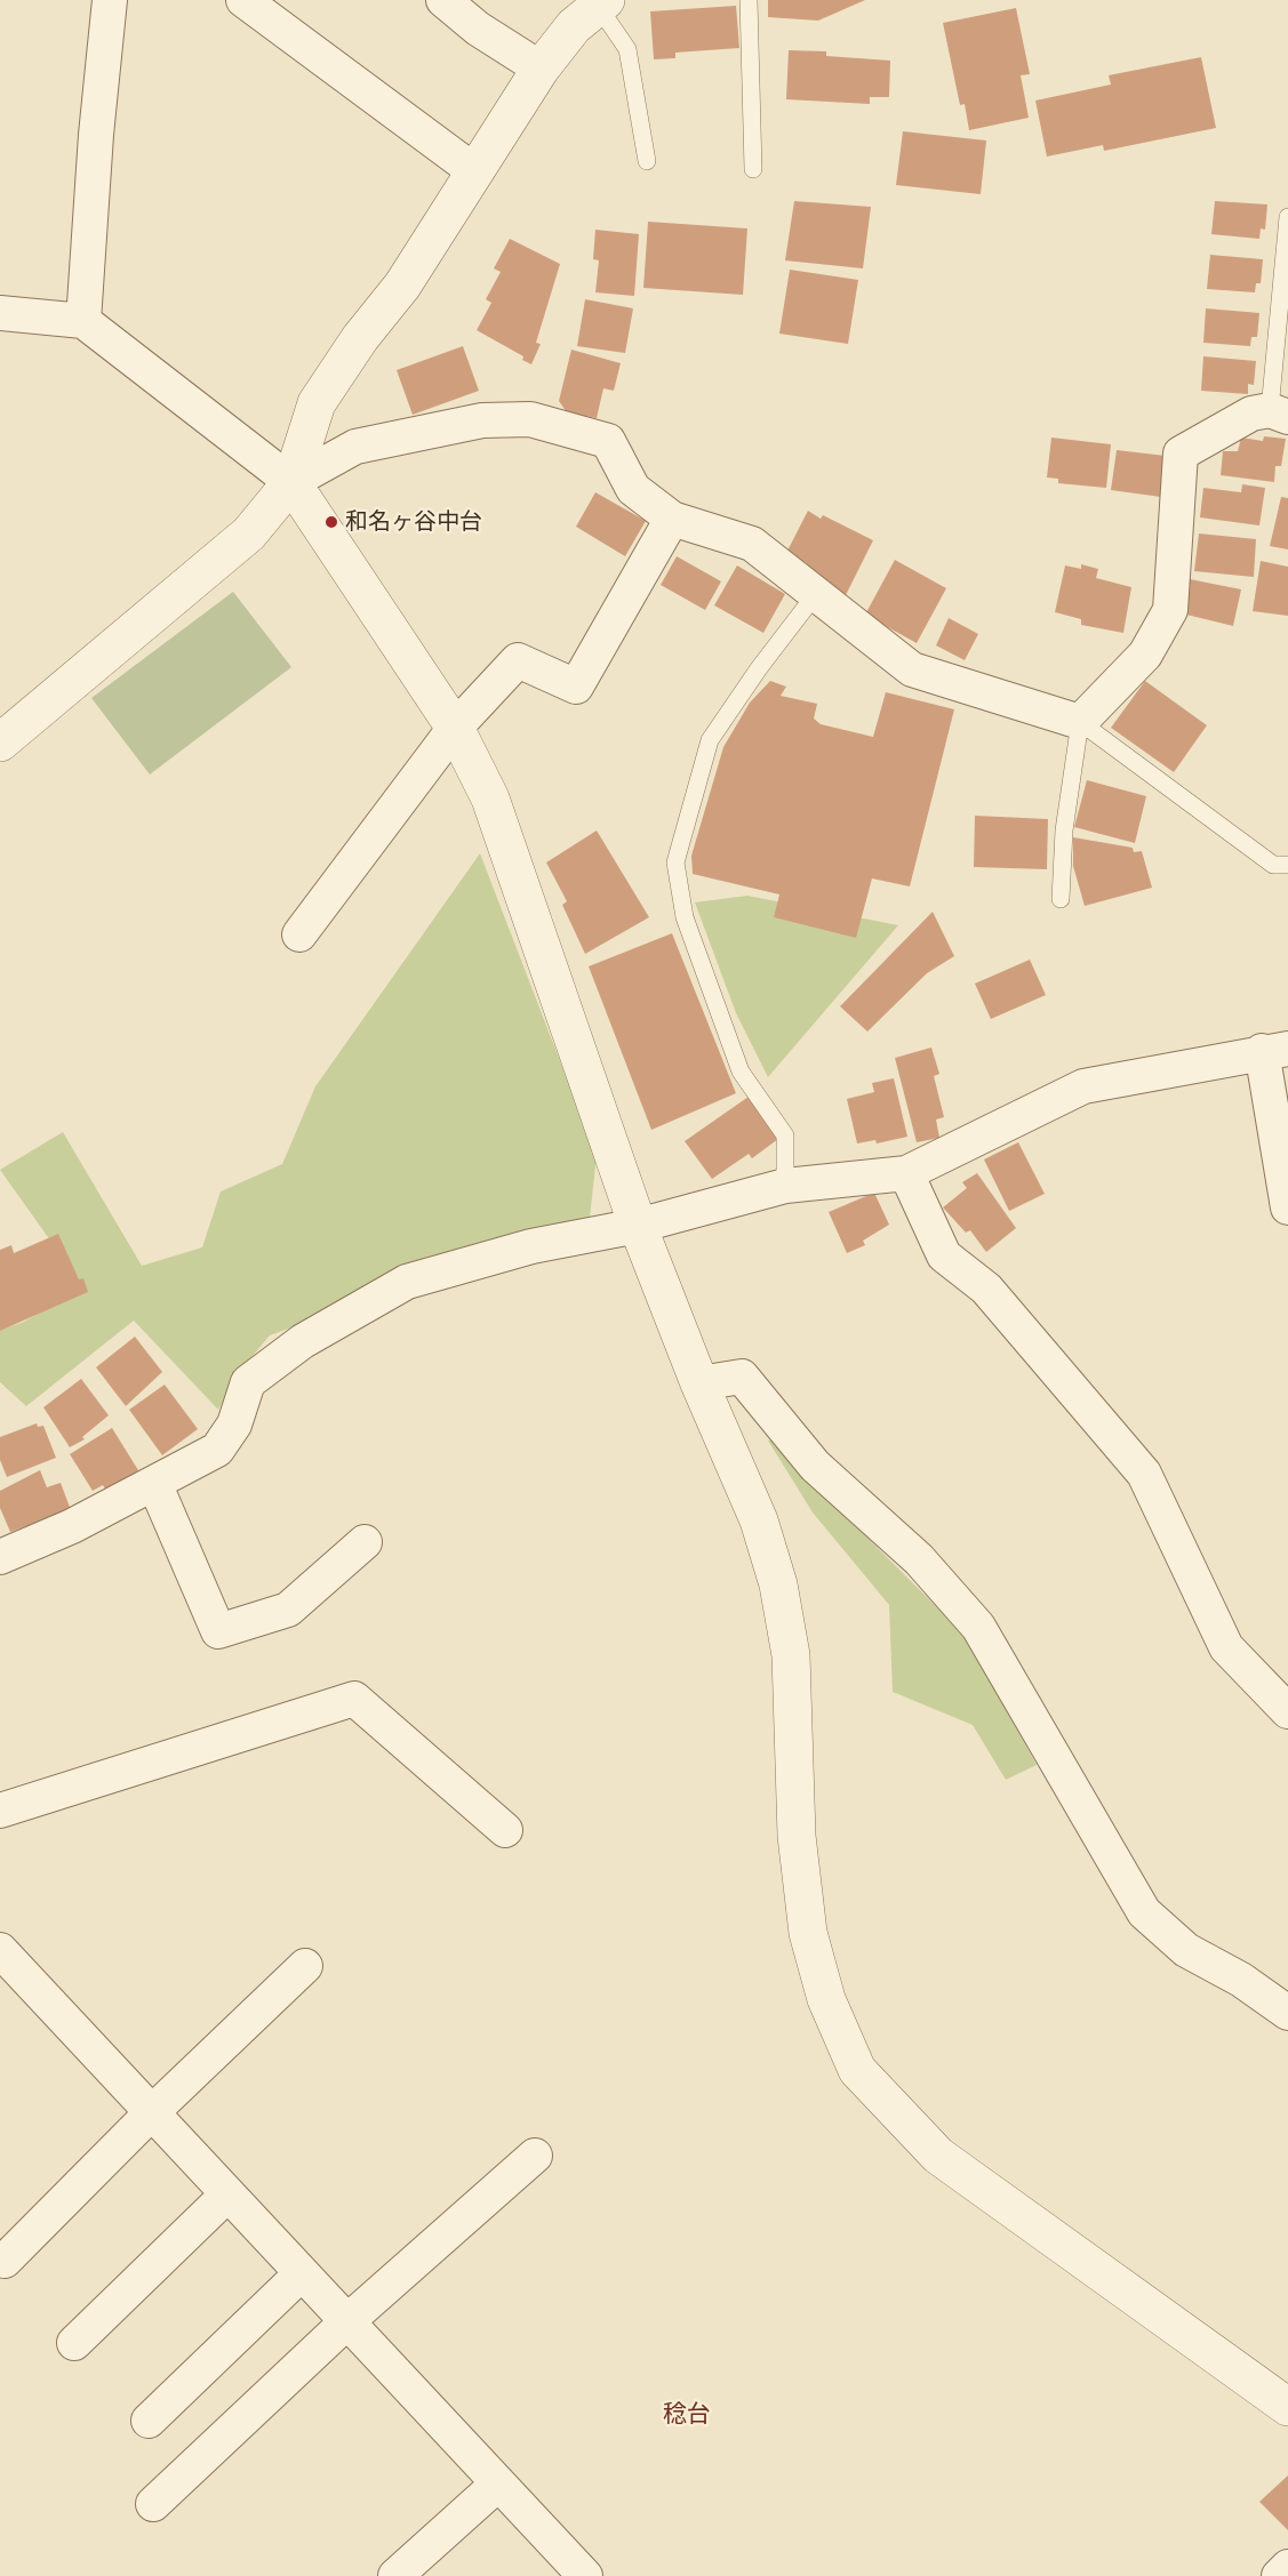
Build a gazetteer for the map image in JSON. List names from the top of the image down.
{
  "districts": ["稔台"],
  "places": ["和名ヶ谷中台"]
}
